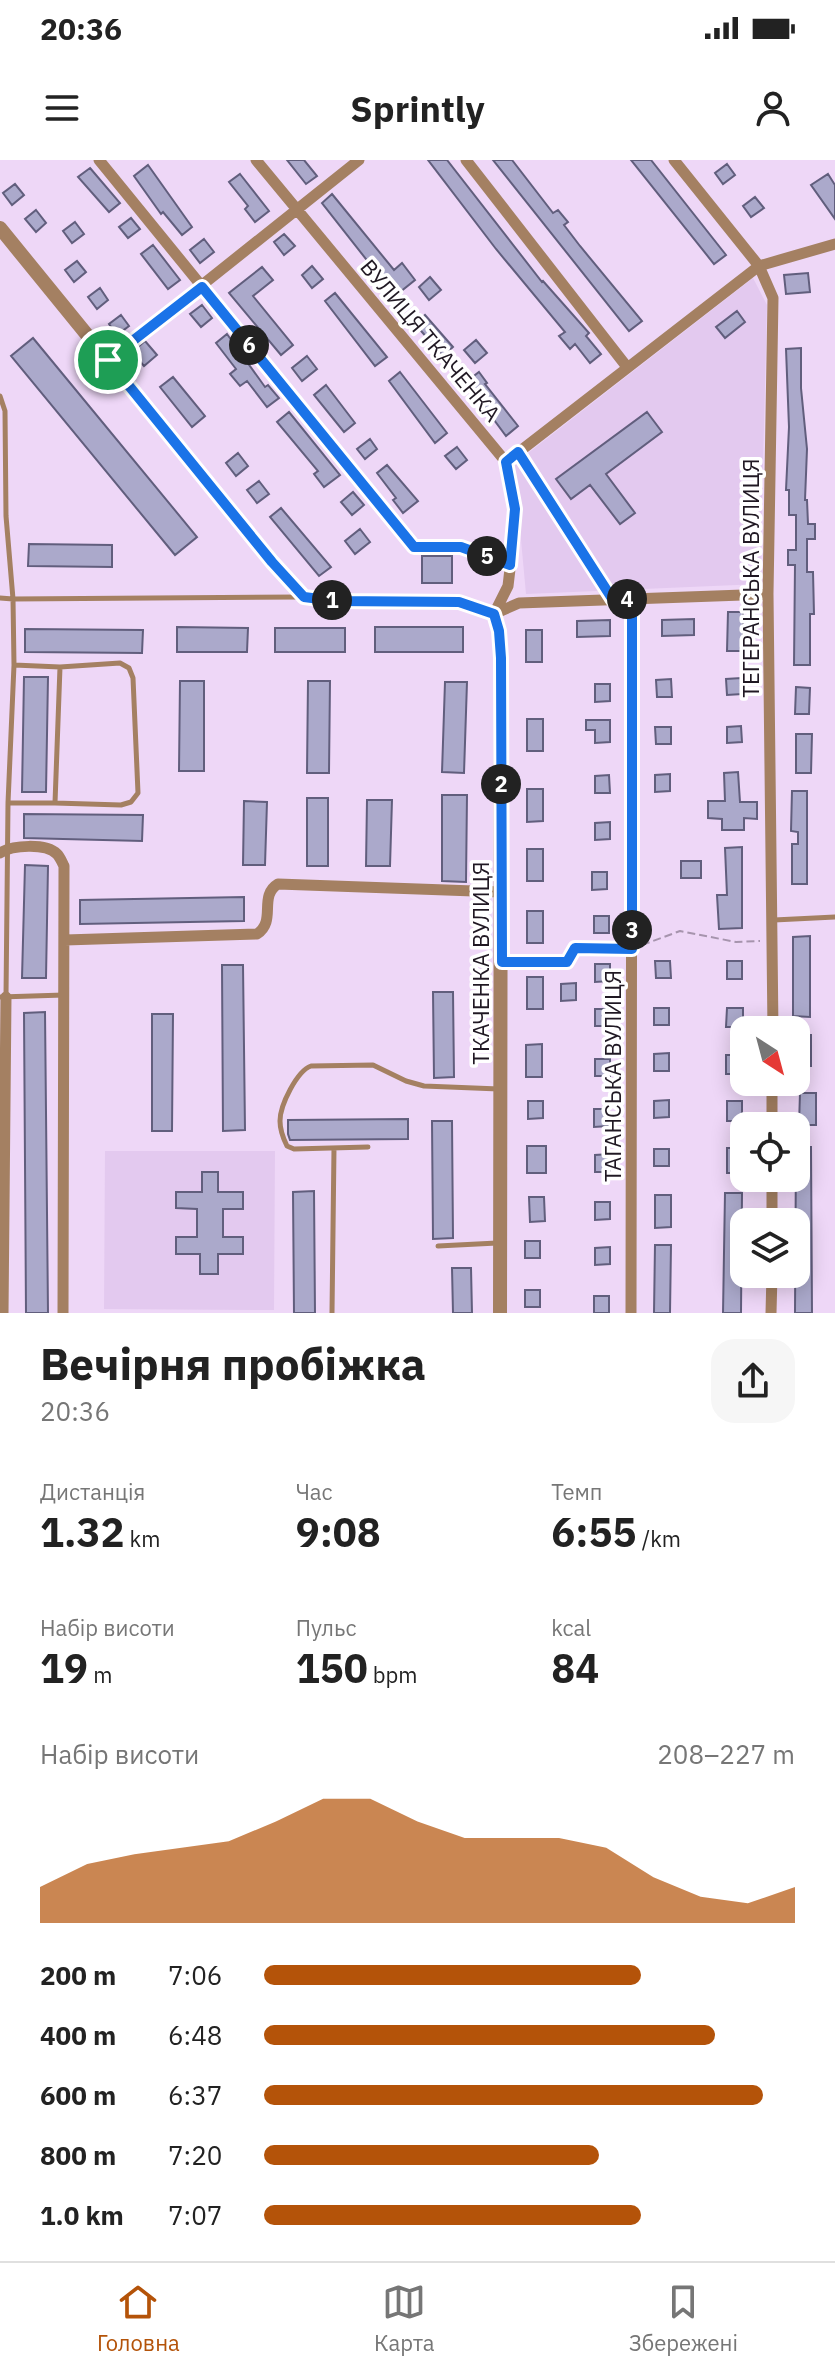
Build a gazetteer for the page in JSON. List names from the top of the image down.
{
  "streets": {
    "street": [
      "ВУЛИЦЯ ТКАЧЕНКА",
      "ТЕГЕРАНСЬКА ВУЛИЦЯ",
      "ТКАЧЕНКА ВУЛИЦЯ",
      "ТАГАНСЬКА ВУЛИЦЯ"
    ]
  },
  "crossings": [
    ["ВУЛИЦЯ ТКАЧЕНКА", "ТКАЧЕНКА ВУЛИЦЯ"]
  ],
  "north": "bottom right",
  "page": {
    "status": "20:36",
    "header": "Sprintly",
    "pins": [
      "6",
      "5",
      "4",
      "1",
      "2",
      "3"
    ],
    "heading": ["Вечірня пробіжка", "20:36"],
    "stats": [
      ["Дистанція", "1.32 km"],
      ["Час", "9:08"],
      ["Темп", "6:55 /km"],
      ["Набір висоти", "19 m"],
      ["Пульс", "150 bpm"],
      ["kcal", "84"]
    ],
    "chart": ["Набір висоти", "208–227 m"],
    "list": [
      {
        "name": "200 m",
        "note": "7:06"
      },
      {
        "name": "400 m",
        "note": "6:48"
      },
      {
        "name": "600 m",
        "note": "6:37"
      },
      {
        "name": "800 m",
        "note": "7:20"
      },
      {
        "name": "1.0 km",
        "note": "7:07"
      }
    ],
    "tabs": ["Головна", "Карта", "Збережені"]
  }
}
